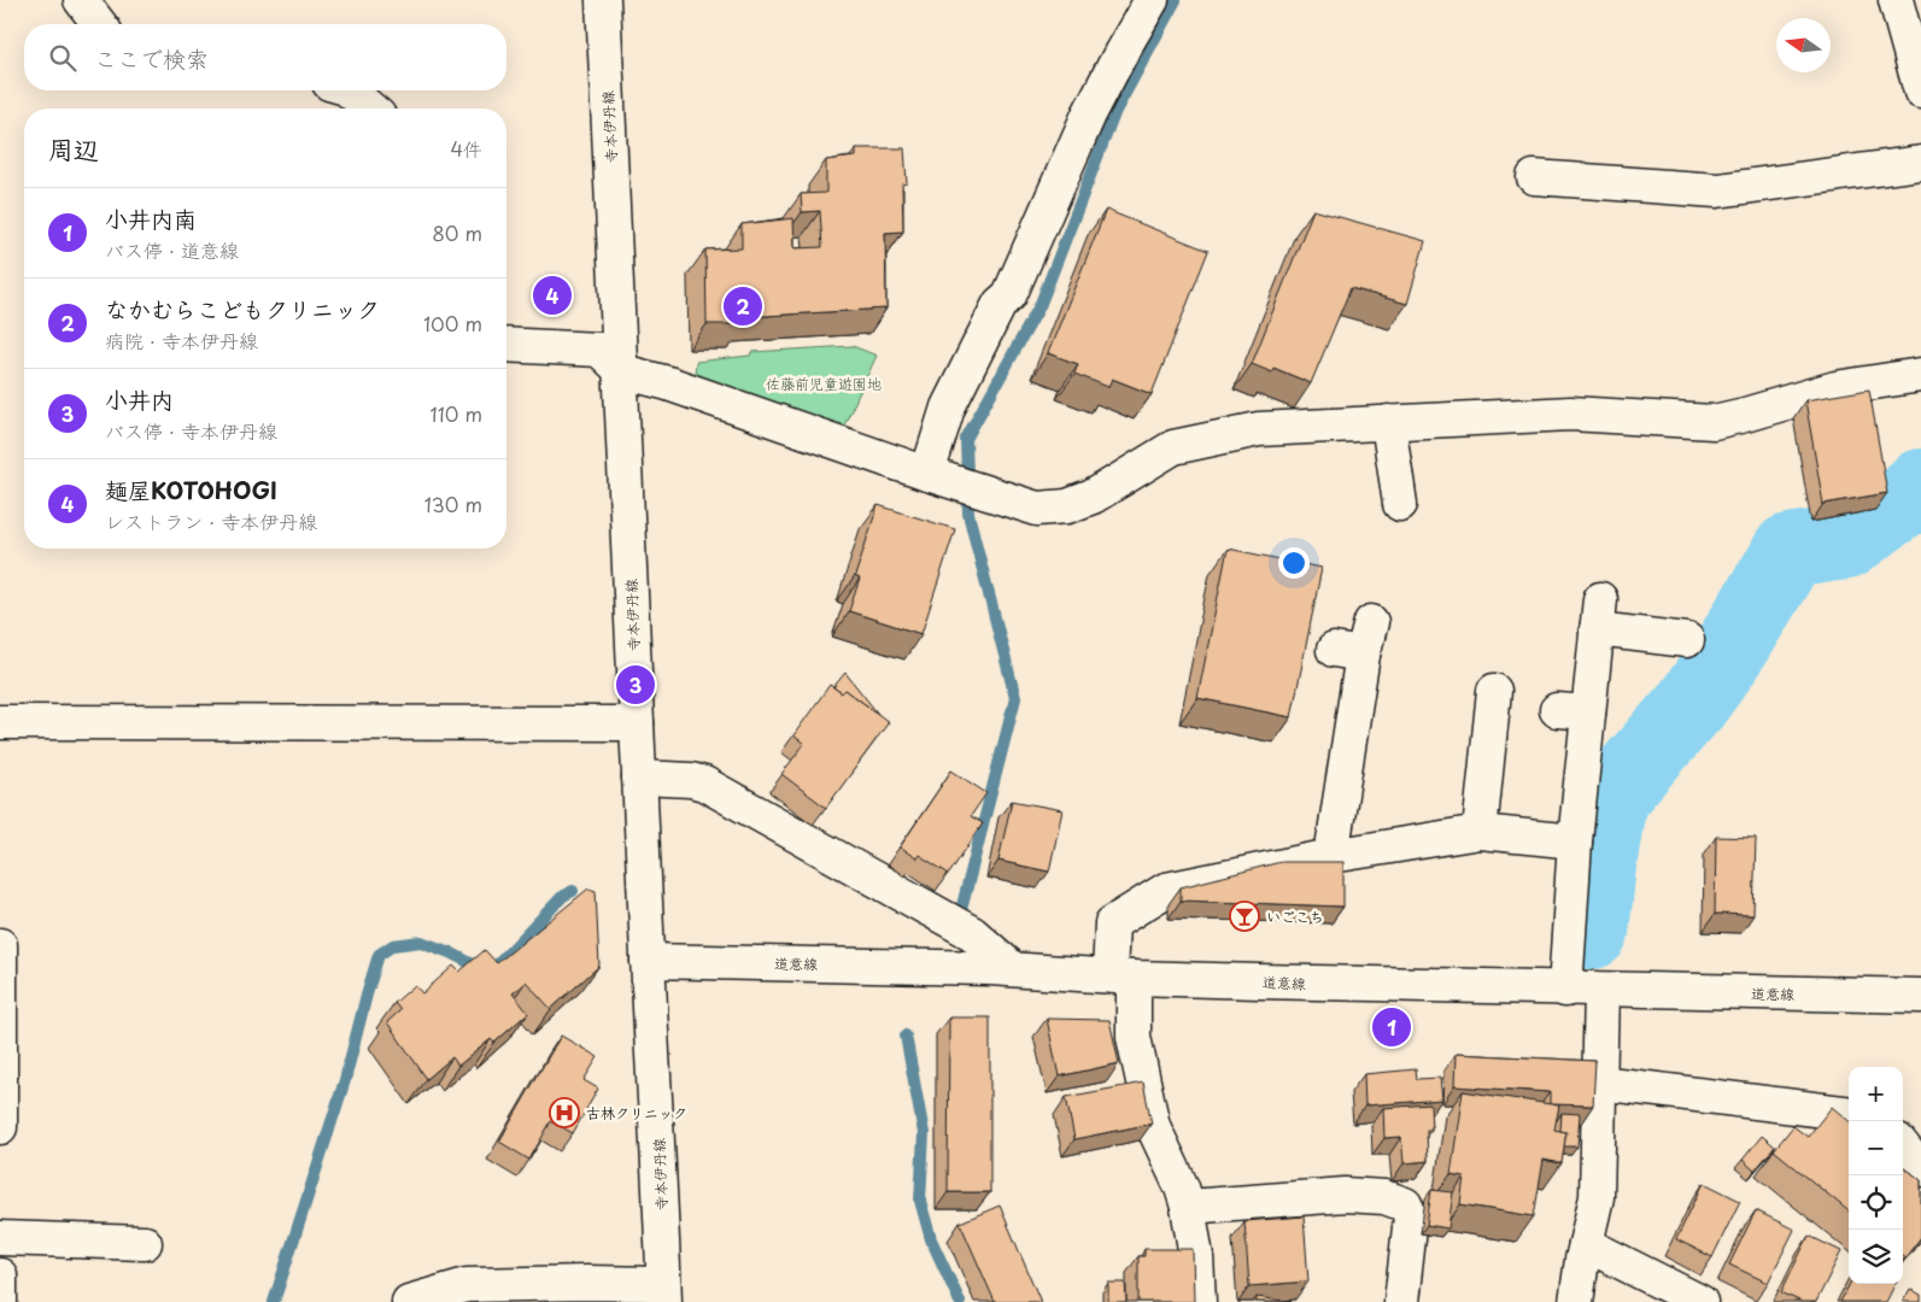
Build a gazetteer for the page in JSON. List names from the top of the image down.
{
  "streets": {
    "street": ["寺本伊丹線", "道意線"]
  },
  "crossings": [
    ["寺本伊丹線", "道意線"]
  ],
  "parks": ["佐藤前児童遊園地"],
  "places": {
    "bar": ["いごこち"],
    "hospital": ["古林クリニック"]
  },
  "north": "left",
  "page": {
    "search": "ここで検索",
    "heading": ["周辺", "4件"],
    "list": [
      {
        "mark": "1",
        "name": "小井内南",
        "note": "バス停 · 道意線",
        "value": "80 m"
      },
      {
        "mark": "2",
        "name": "なかむらこどもクリニック",
        "note": "病院 · 寺本伊丹線",
        "value": "100 m"
      },
      {
        "mark": "3",
        "name": "小井内",
        "note": "バス停 · 寺本伊丹線",
        "value": "110 m"
      },
      {
        "mark": "4",
        "name": "麺屋KOTOHOGI",
        "note": "レストラン · 寺本伊丹線",
        "value": "130 m"
      }
    ],
    "pins": [
      "4",
      "2",
      "3",
      "1"
    ],
    "map_buttons": ["+", "−"]
  }
}
